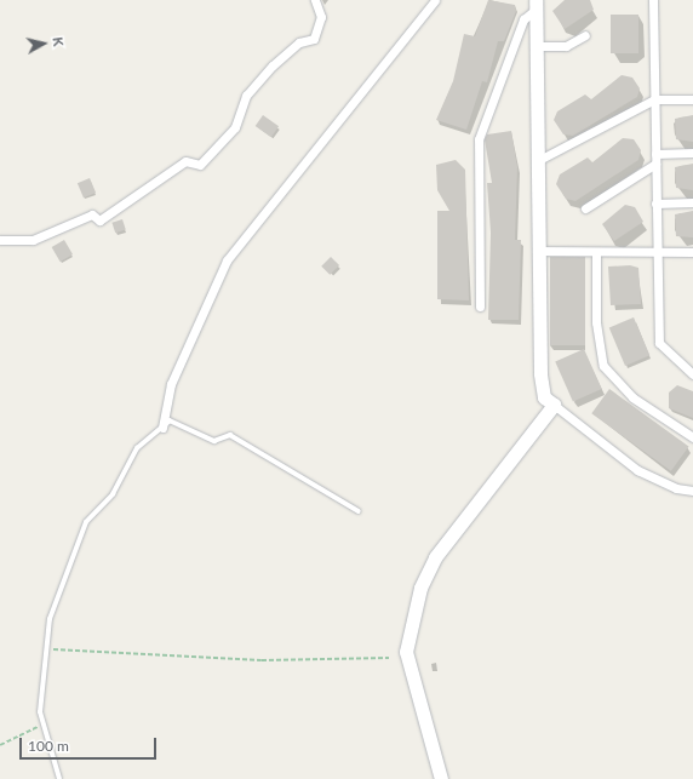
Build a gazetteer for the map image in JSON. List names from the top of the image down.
{
  "scale_bar": "100 m",
  "north": "right"
}
